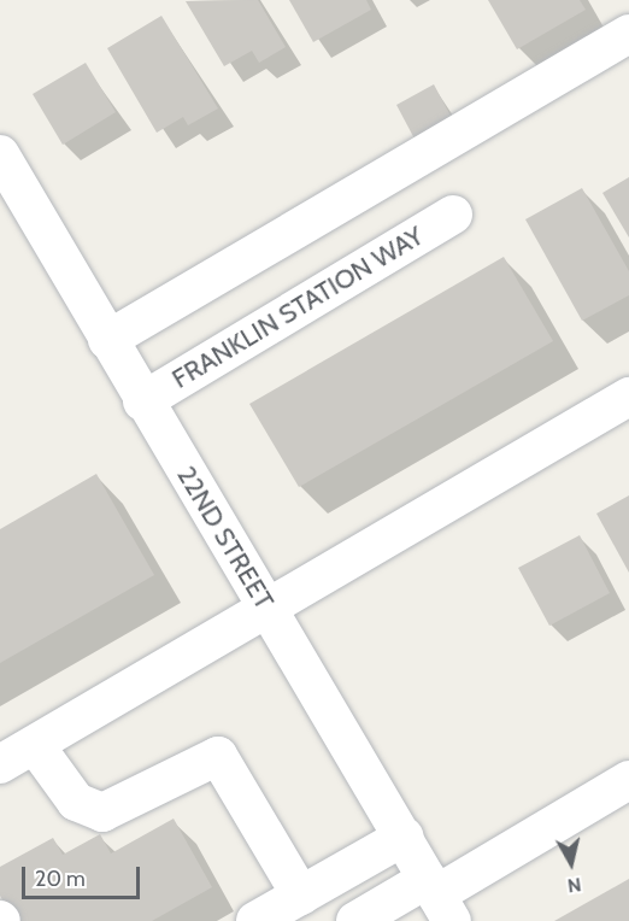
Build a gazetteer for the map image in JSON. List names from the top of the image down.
{
  "streets": {
    "street": ["FRANKLIN STATION WAY", "22ND STREET"]
  },
  "crossings": [
    ["FRANKLIN STATION WAY", "22ND STREET"]
  ],
  "scale_bar": "20 m",
  "north": "bottom"
}
